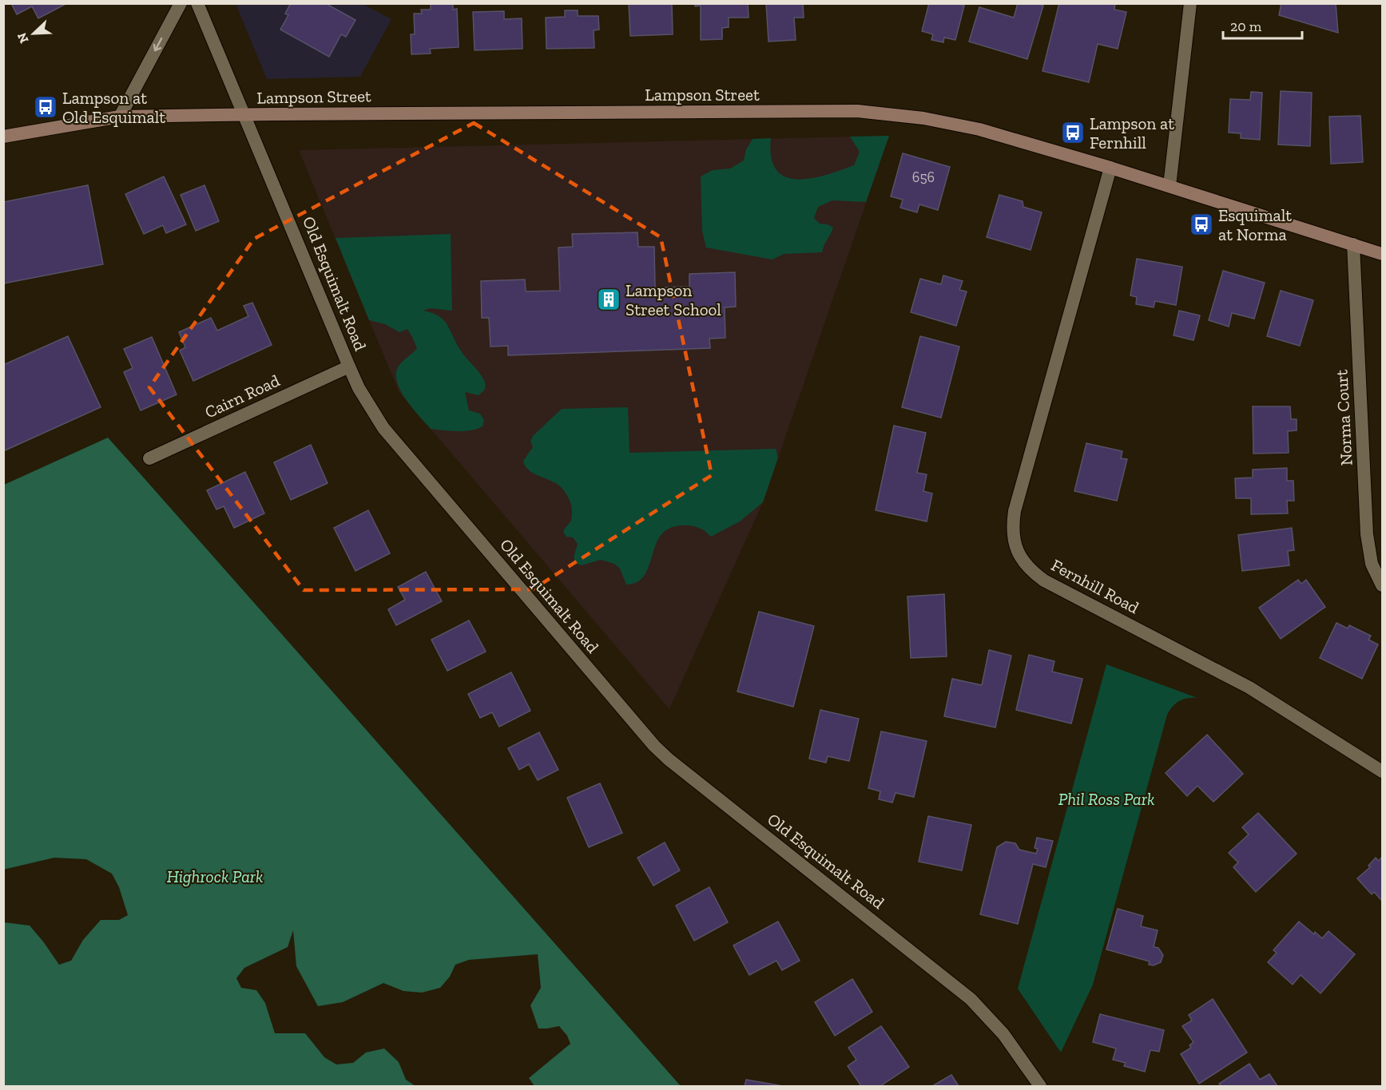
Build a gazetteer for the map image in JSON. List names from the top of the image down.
{
  "streets": {
    "main road": ["Lampson Street"],
    "street": [
      "Old Esquimalt Road",
      "Cairn Road",
      "Norma Court",
      "Fernhill Road"
    ]
  },
  "crossings": [
    ["Lampson Street", "Old Esquimalt Road"],
    ["Lampson Street", "Norma Court"],
    ["Lampson Street", "Fernhill Road"],
    ["Old Esquimalt Road", "Cairn Road"]
  ],
  "parks": ["Phil Ross Park", "Highrock Park"],
  "places": {
    "bus stop": ["Lampson at Old Esquimalt", "Lampson at Fernhill", "Esquimalt at Norma"],
    "building": ["Lampson Street School"]
  },
  "house_numbers": ["656"],
  "scale_bar": "20 m",
  "north": "bottom left"
}
